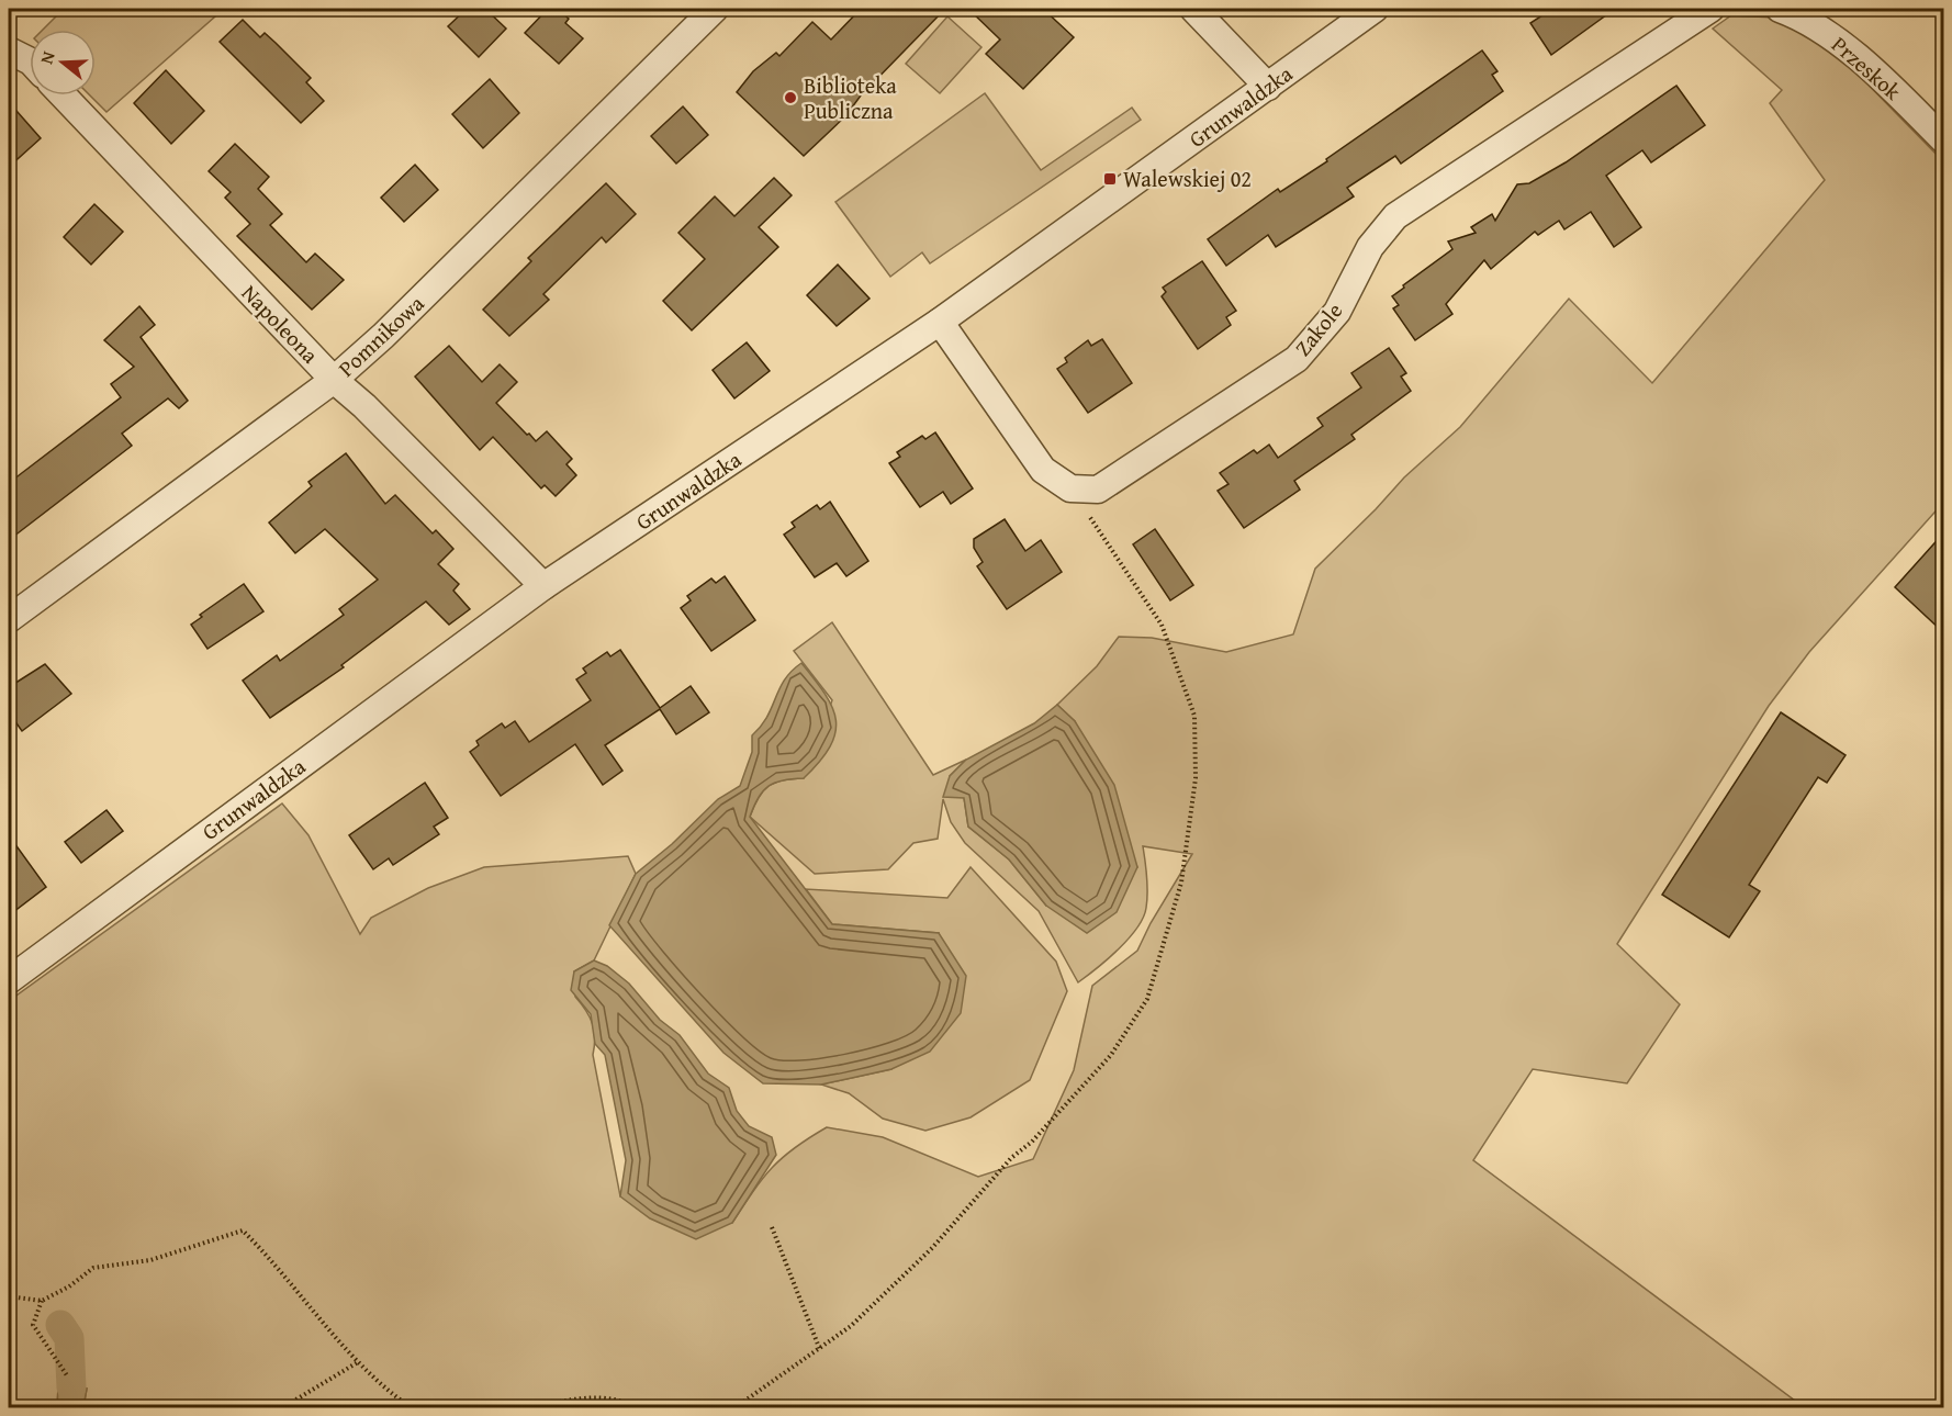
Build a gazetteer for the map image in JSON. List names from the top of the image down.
{
  "streets": {
    "street": [
      "Przeskok",
      "Grunwaldzka",
      "Napoleona",
      "Zakole",
      "Pomnikowa"
    ]
  },
  "crossings": [
    ["Grunwaldzka", "Napoleona"],
    ["Napoleona", "Pomnikowa"]
  ],
  "places": {
    "other": ["Biblioteka Publiczna"],
    "transit": ["Walewskiej 02"]
  },
  "north": "left"
}
